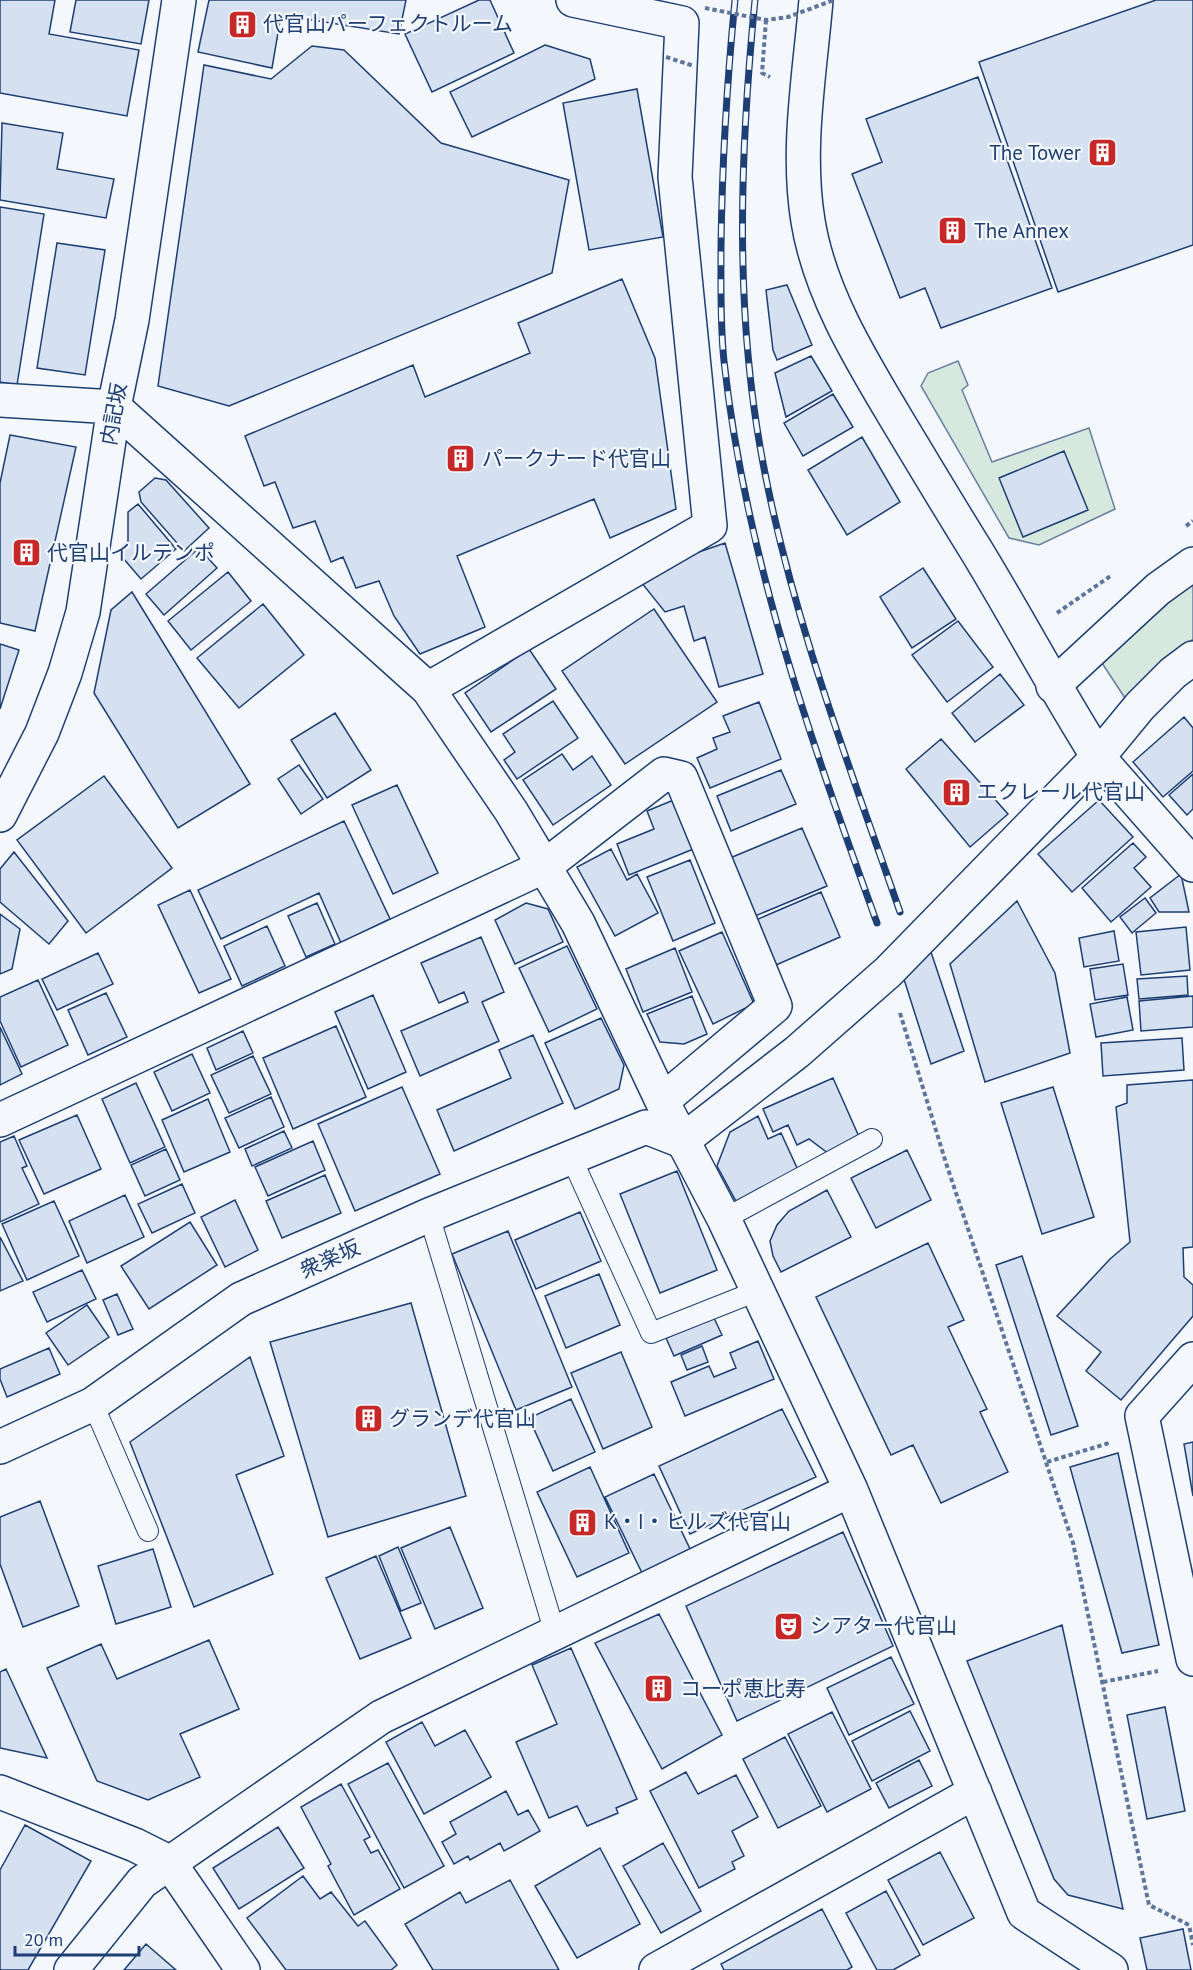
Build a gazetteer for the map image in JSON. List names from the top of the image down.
{
  "streets": {
    "street": ["内記坂", "衆楽坂"]
  },
  "places": {
    "building": [
      "代官山パーフェクトルーム",
      "The Tower",
      "The Annex",
      "パークナード代官山",
      "代官山イルテンポ",
      "エクレール代官山",
      "グランデ代官山",
      "K・I・ヒルズ代官山",
      "コーポ恵比寿"
    ],
    "theatre": ["シアター代官山"]
  },
  "scale_bar": "20 m"
}
